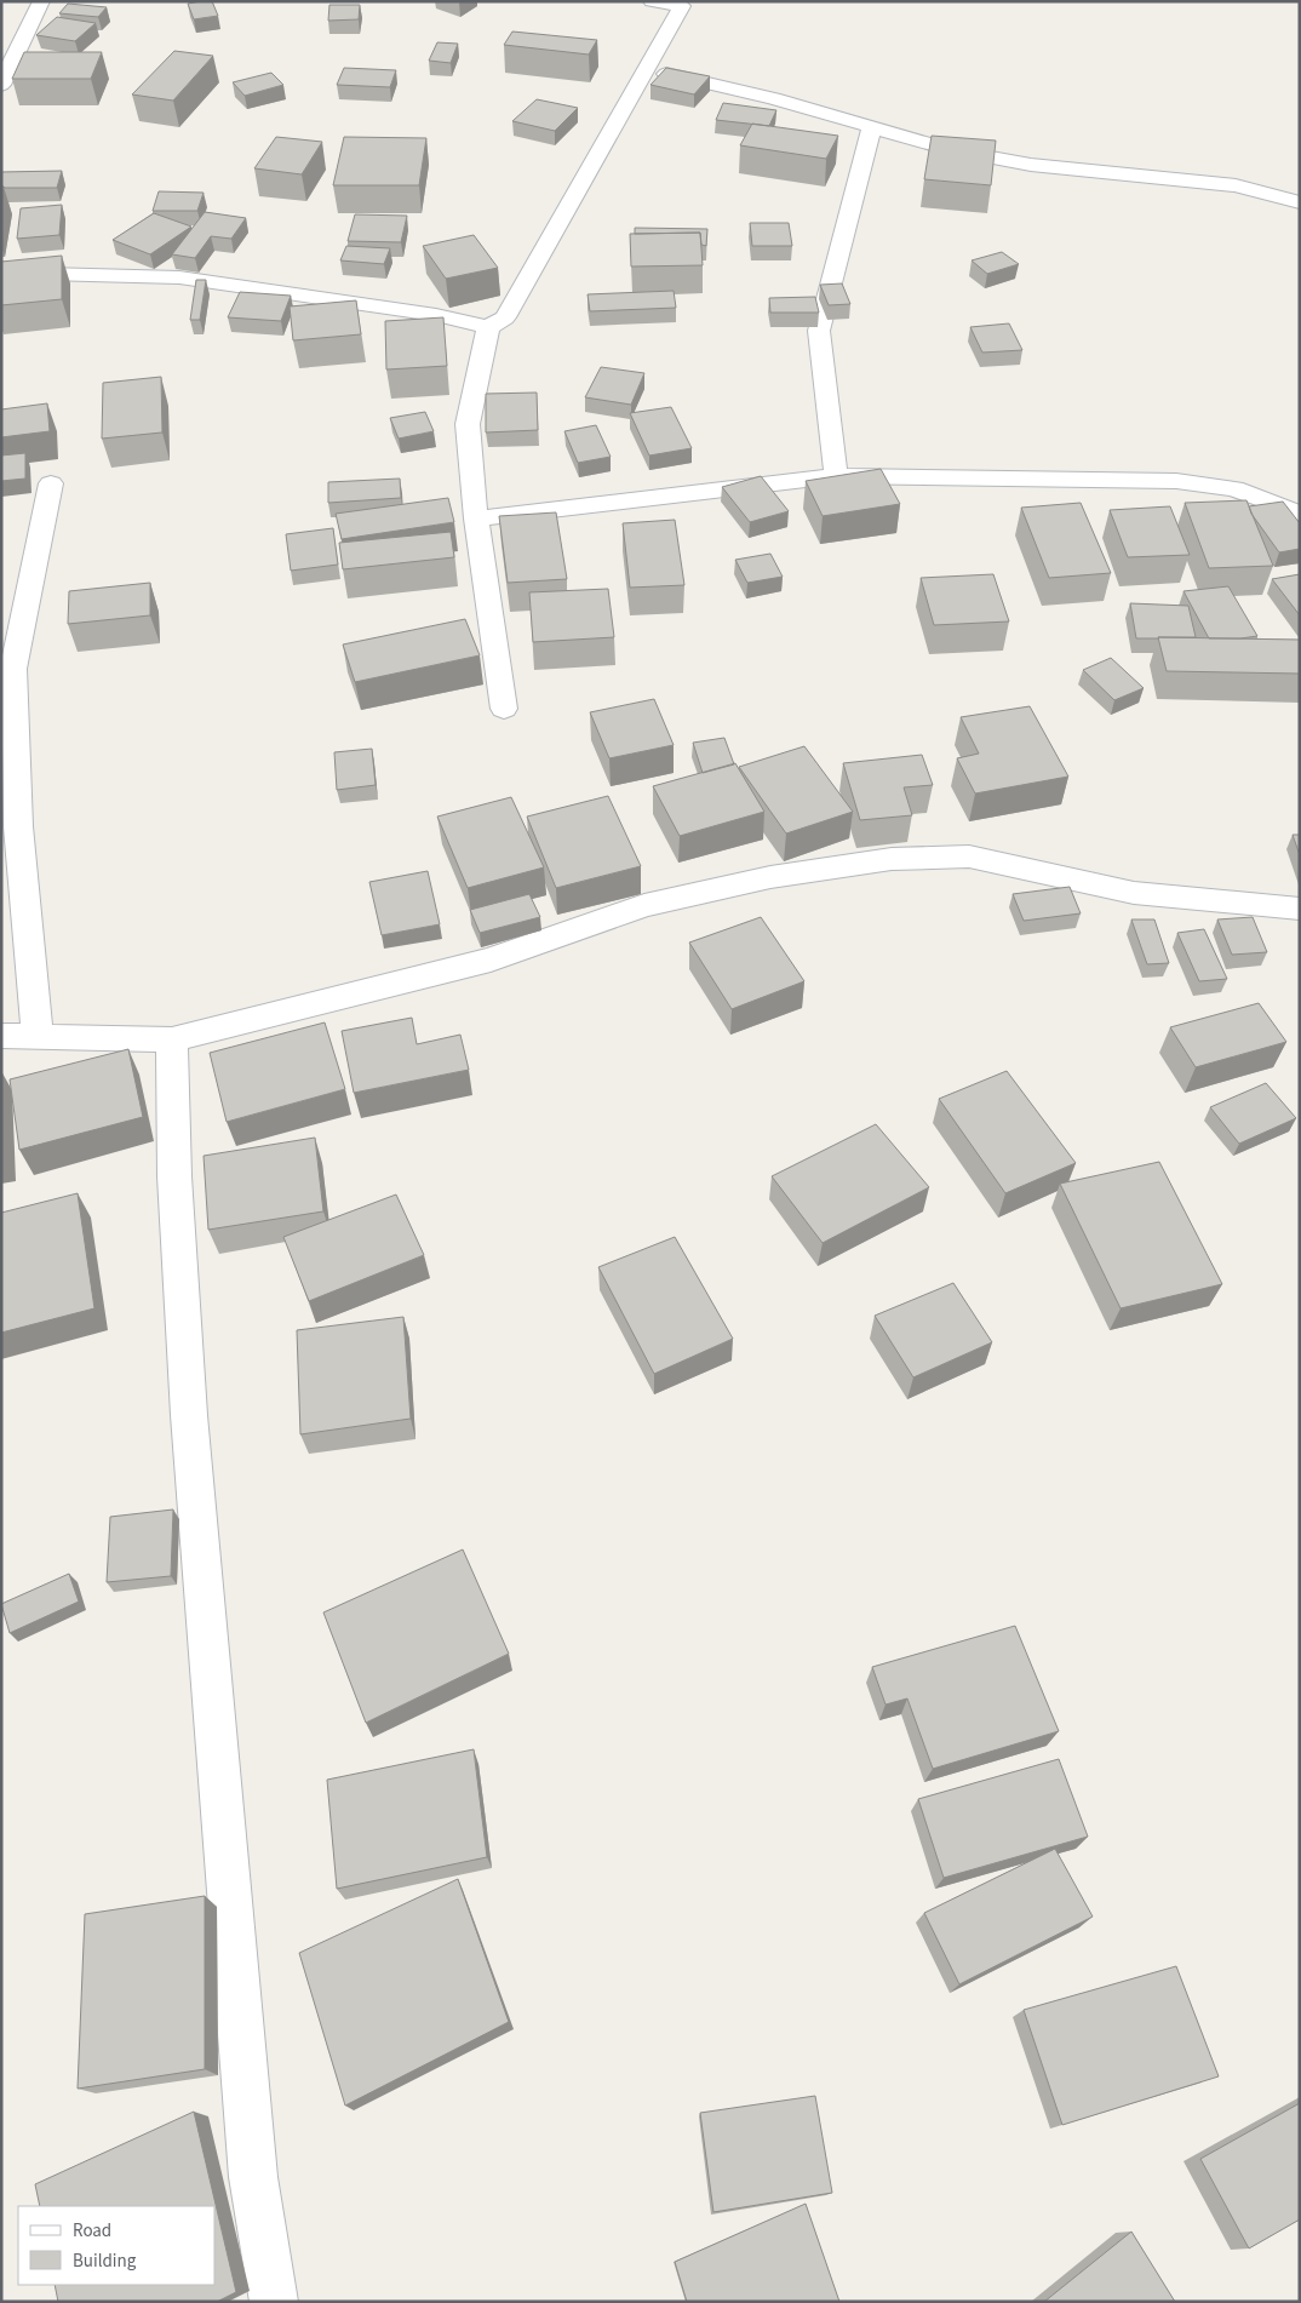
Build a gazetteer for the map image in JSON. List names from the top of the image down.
{
  "legend": ["Road", "Building"]
}
